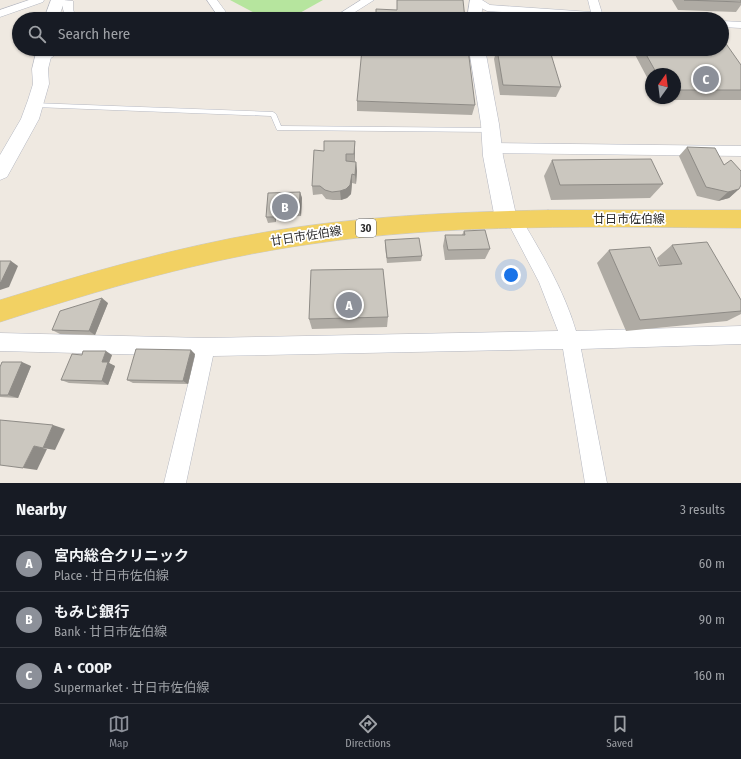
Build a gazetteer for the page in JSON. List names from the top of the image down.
{
  "streets": {
    "main road": ["廿日市佐伯線", "30"]
  },
  "north": "top",
  "page": {
    "search": "Search here",
    "pins": ["C", "B", "A"],
    "heading": ["Nearby", "3 results"],
    "list": [
      {
        "mark": "A",
        "name": "宮内総合クリニック",
        "note": "Place · 廿日市佐伯線",
        "value": "60 m"
      },
      {
        "mark": "B",
        "name": "もみじ銀行",
        "note": "Bank · 廿日市佐伯線",
        "value": "90 m"
      },
      {
        "mark": "C",
        "name": "A・COOP",
        "note": "Supermarket · 廿日市佐伯線",
        "value": "160 m"
      }
    ],
    "nav": ["Map", "Directions", "Saved"]
  }
}
